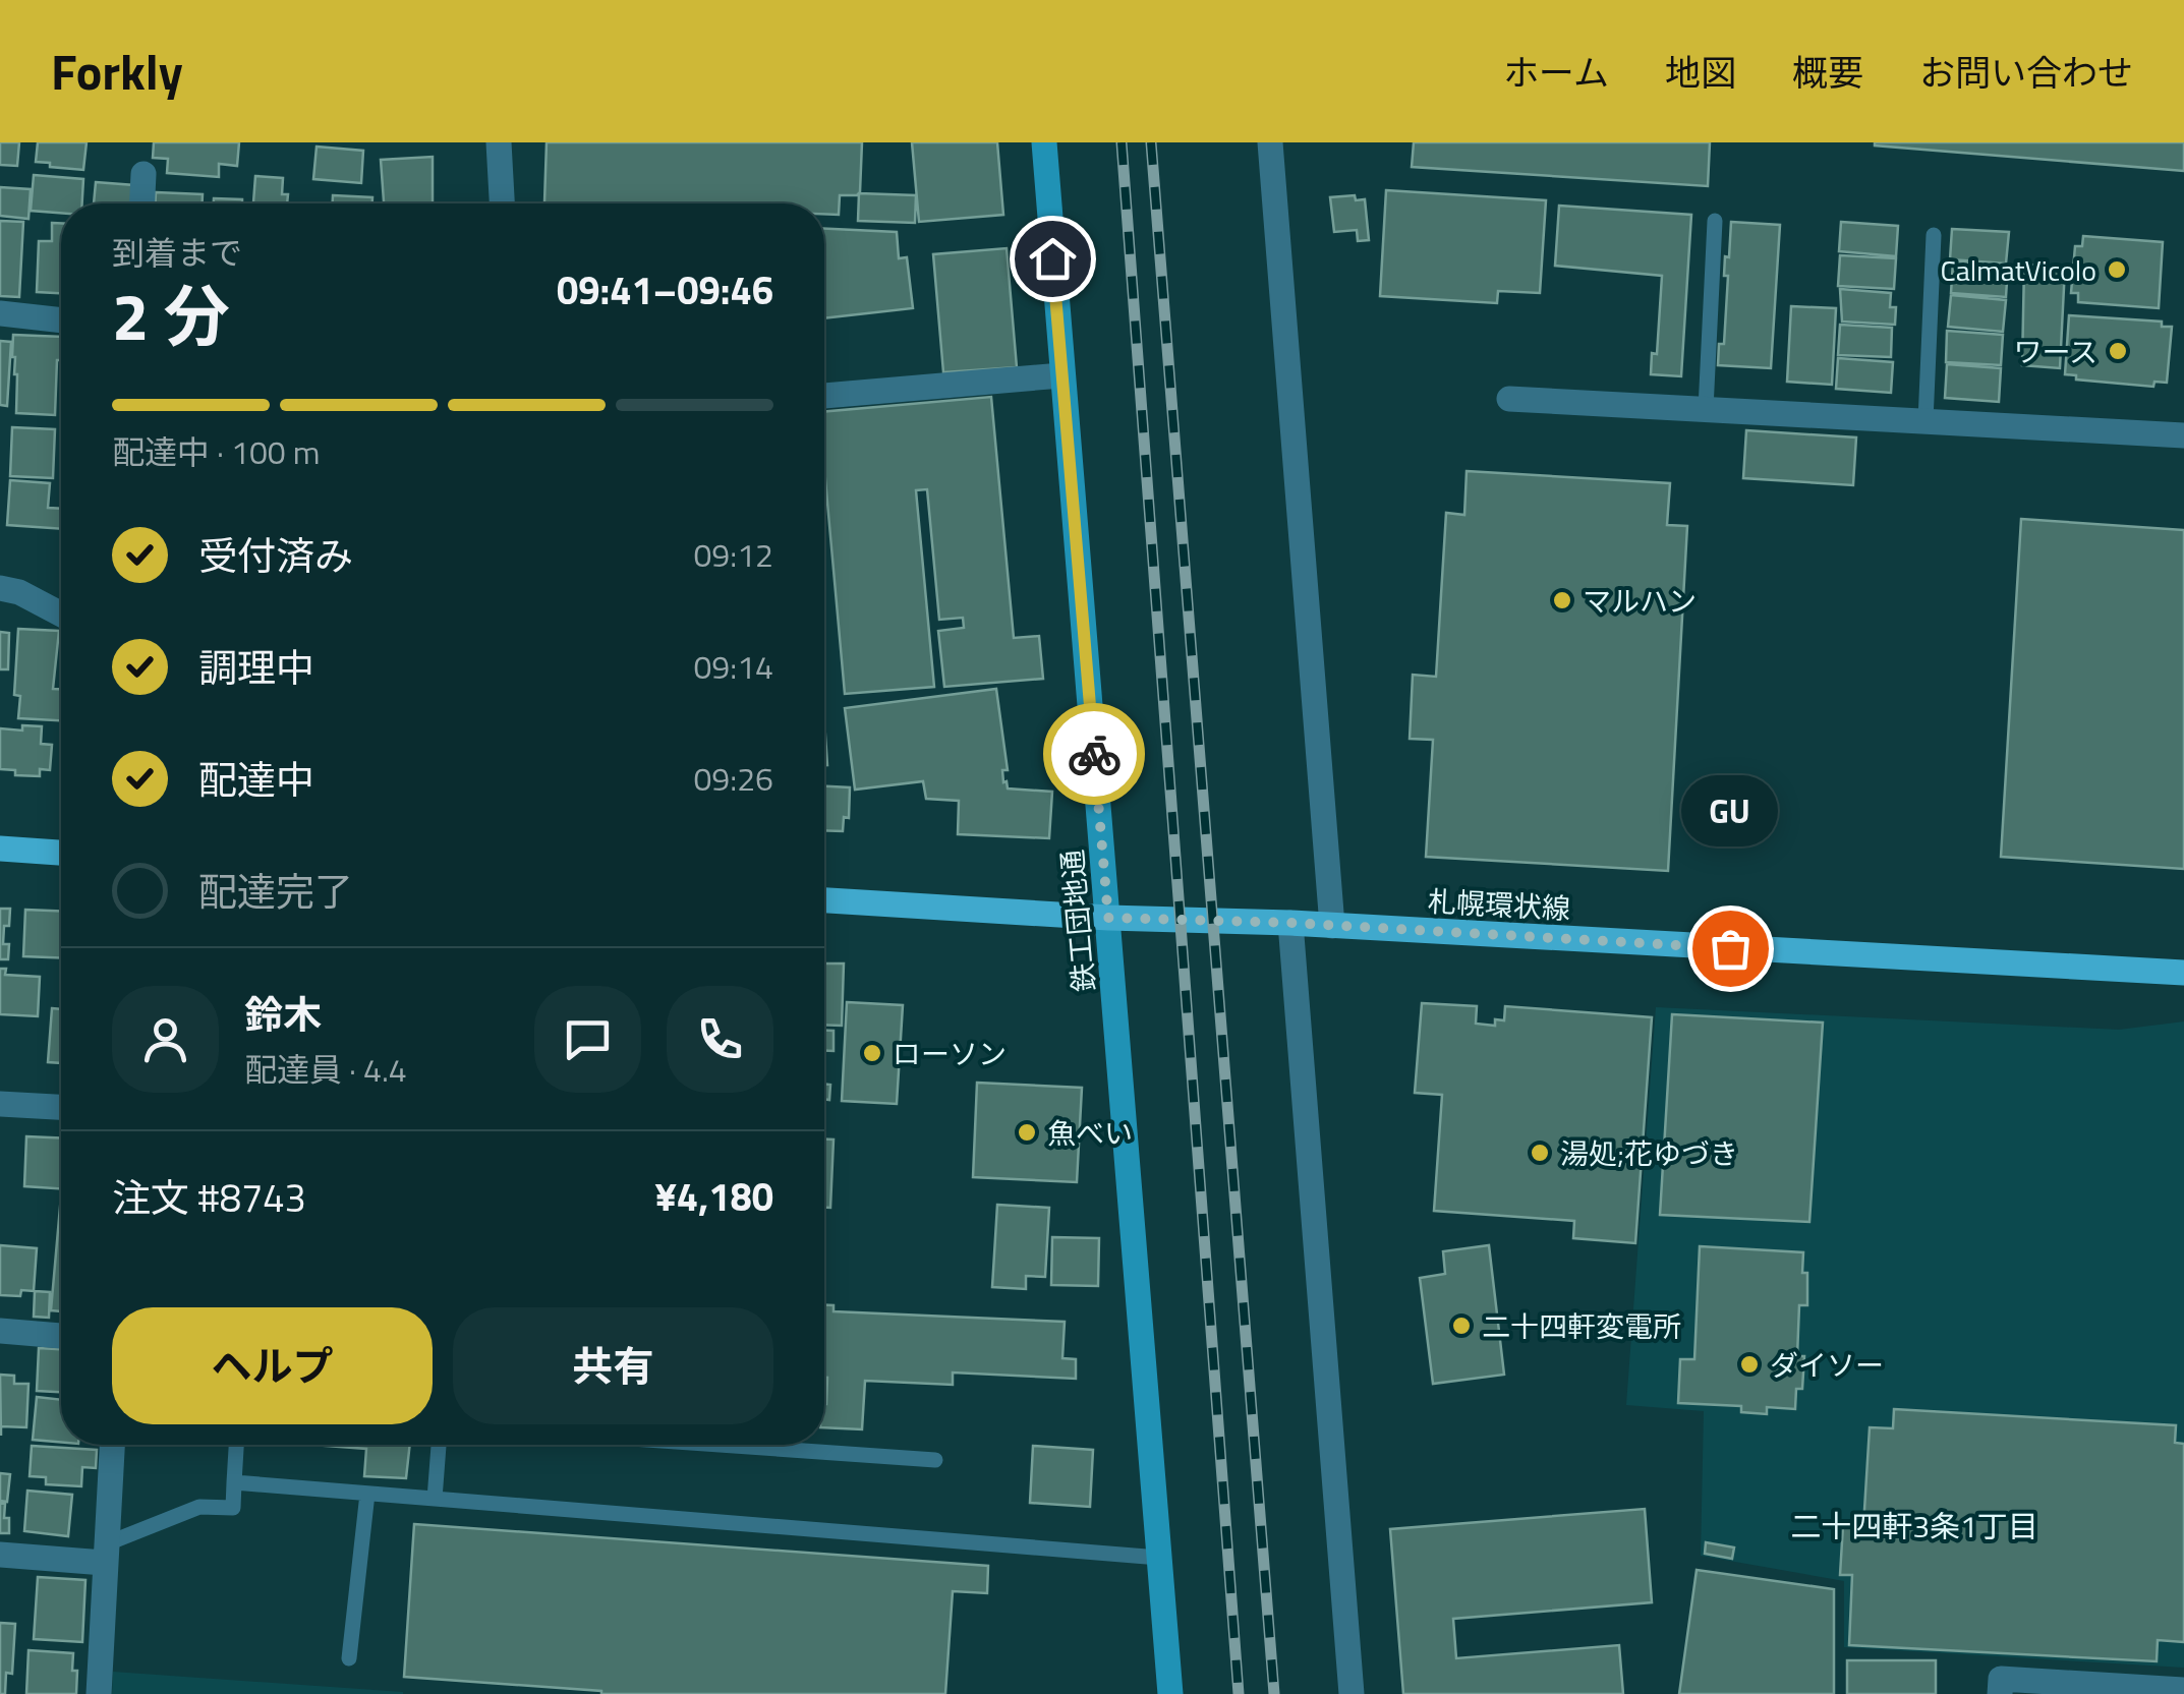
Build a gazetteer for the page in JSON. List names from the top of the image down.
{
  "streets": {
    "main road": ["札幌環状線"],
    "street": ["鉄工団地通"]
  },
  "crossings": [
    ["札幌環状線", "鉄工団地通"]
  ],
  "districts": ["二十四軒3条1丁目"],
  "places": [
    "CalmatVicolo",
    "ワース",
    "マルハン",
    "GU",
    "ローソン",
    "魚べい",
    "湯処;花ゆづき",
    "二十四軒変電所",
    "ダイソー"
  ],
  "page": {
    "header": "Forkly",
    "nav": [
      "ホーム",
      "地図",
      "概要",
      "お問い合わせ"
    ],
    "heading": ["2 分", "到着まで", "09:41–09:46"],
    "panel": [
      "鈴木",
      "配達員 · 4.4",
      "注文 #8743",
      "¥4,180"
    ],
    "bar": "配達中 · 100 m",
    "list": [
      ["受付済み", "09:12"],
      ["調理中", "09:14"],
      ["配達中", "09:26"],
      "配達完了"
    ],
    "bubble": "GU",
    "buttons": ["ヘルプ", "共有"]
  }
}
